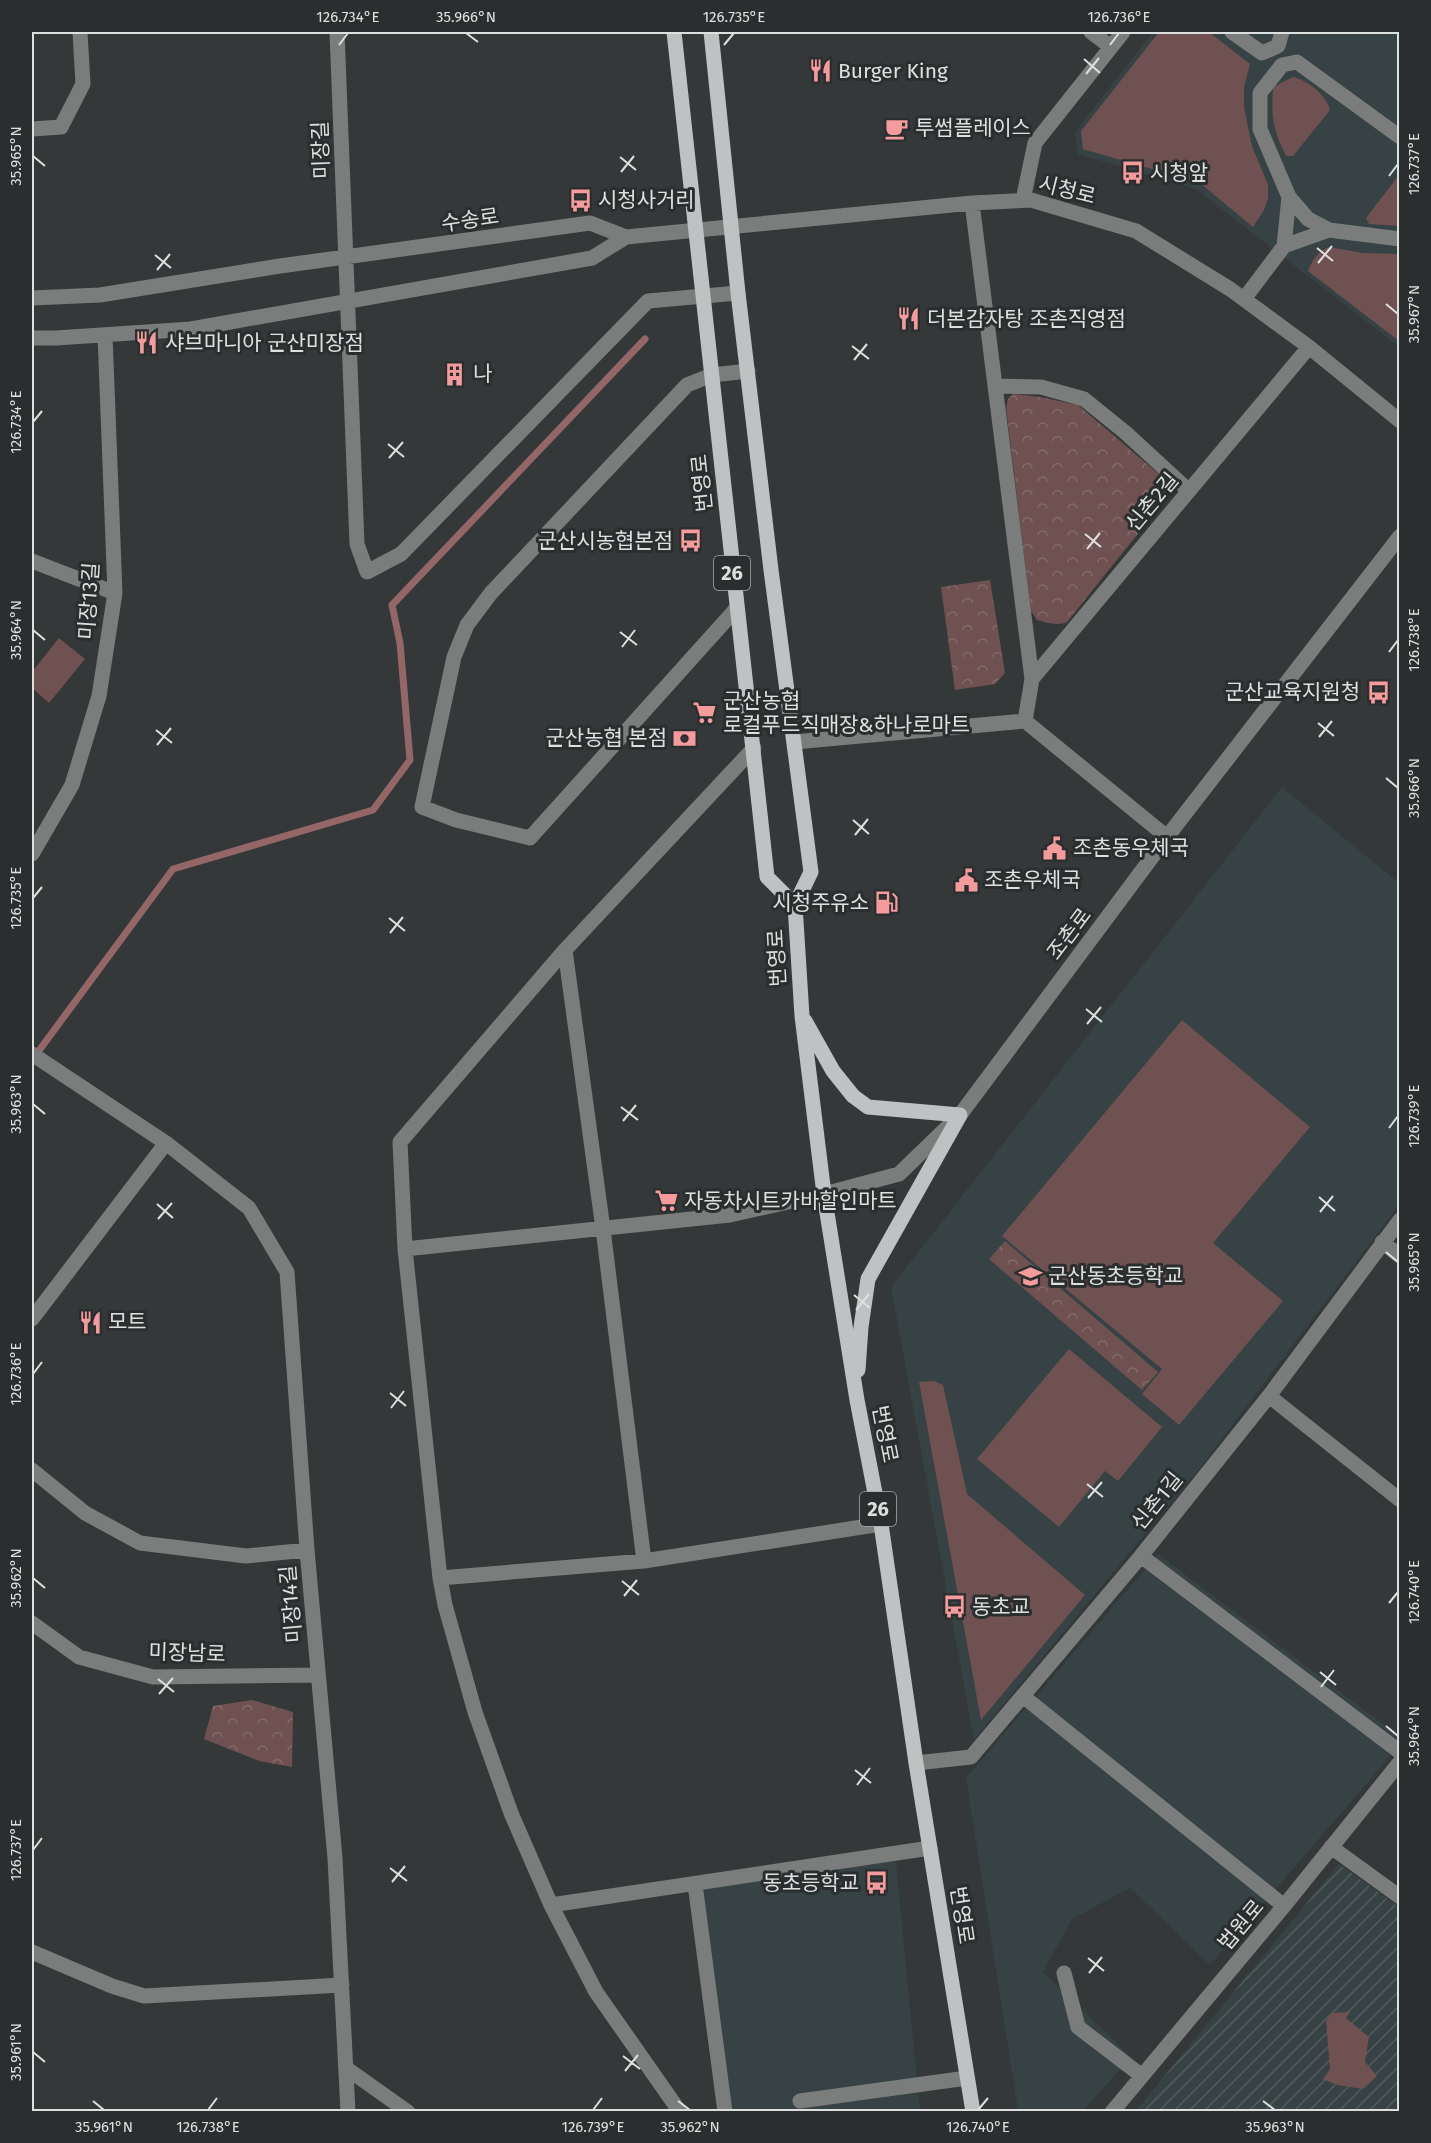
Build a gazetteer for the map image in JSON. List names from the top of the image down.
{
  "streets": {
    "main road": ["번영로", "26"],
    "street": [
      "미장길",
      "시청로",
      "수송로",
      "신촌2길",
      "미장13길",
      "조촌로",
      "신촌1길",
      "미장14길",
      "미장남로",
      "법원로"
    ]
  },
  "crossings": [
    ["미장길", "수송로"],
    ["시청로", "수송로"],
    ["시청로", "번영로"],
    ["시청로", "신촌2길"],
    ["번영로", "조촌로"],
    ["번영로", "신촌1길"],
    ["미장14길", "미장남로"]
  ],
  "places": {
    "restaurant": [
      "Burger King",
      "더본감자탕 조촌직영점",
      "샤브마니아 군산미장점",
      "모트"
    ],
    "cafe": ["투썸플레이스"],
    "bus stop": [
      "시청앞",
      "시청사거리",
      "군산시농협본점",
      "군산교육지원청",
      "동초교",
      "동초등학교"
    ],
    "building": ["나"],
    "supermarket": ["군산농협 로컬푸드직매장&하나로마트", "자동차시트카바할인마트"],
    "bank": ["군산농협 본점"],
    "public building": ["조촌동우체국", "조촌우체국"],
    "fuel station": ["시청주유소"],
    "school or university": ["군산동초등학교"]
  },
  "coordinates": [
    "126.734°E",
    "35.966°N",
    "126.735°E",
    "126.736°E",
    "35.965°N",
    "126.737°E",
    "35.967°N",
    "35.964°N",
    "126.738°E",
    "35.963°N",
    "126.739°E",
    "35.962°N",
    "126.740°E",
    "35.961°N"
  ]
}
